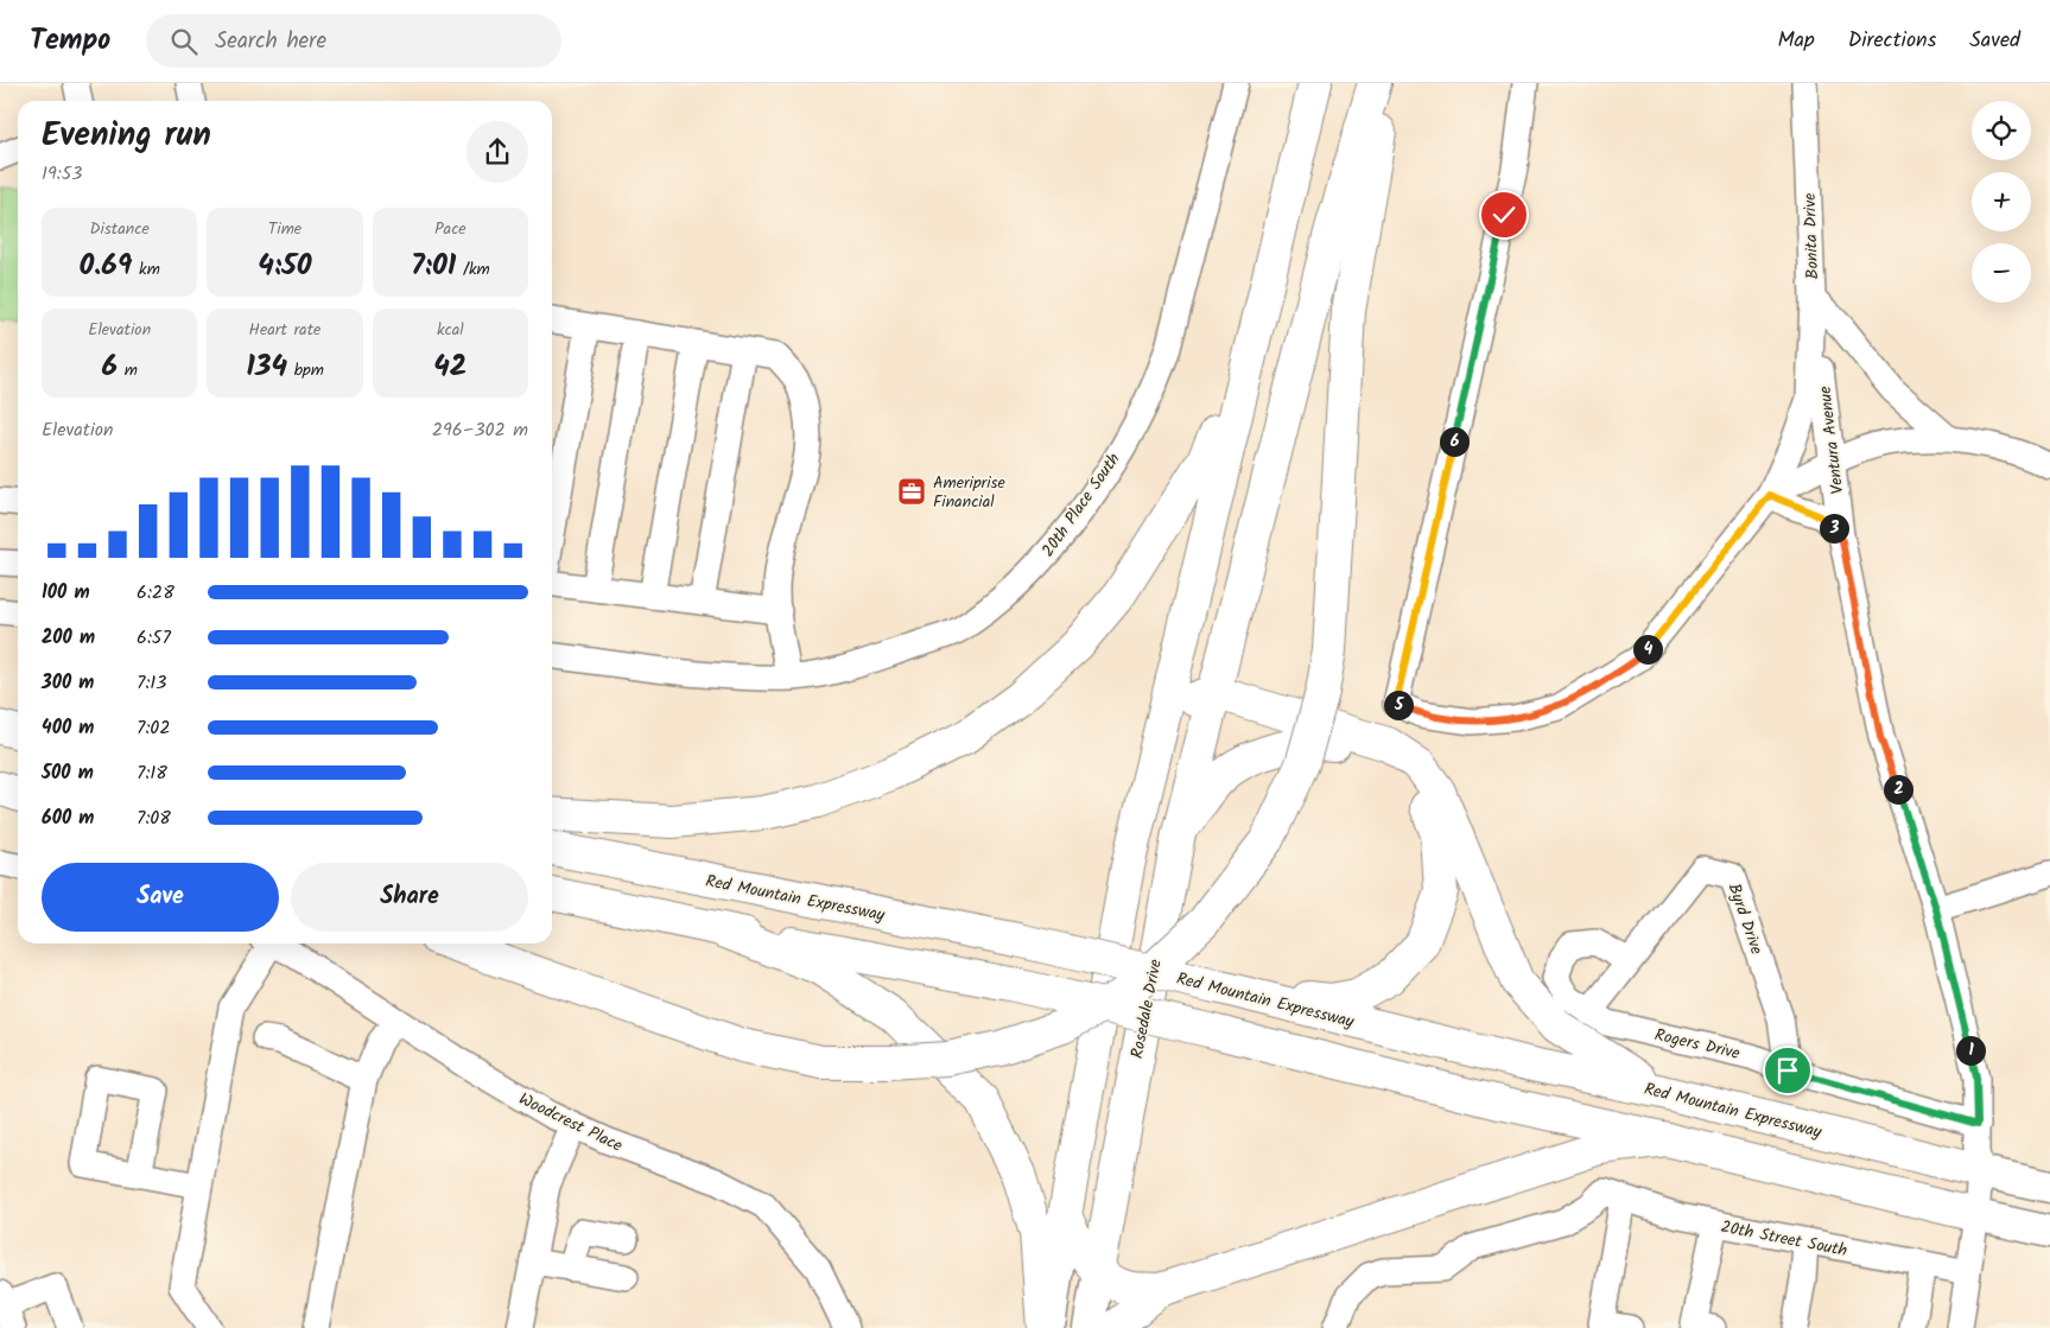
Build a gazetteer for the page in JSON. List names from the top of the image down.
{
  "streets": {
    "highway": ["Red Mountain Expressway", "Rosedale Drive"],
    "street": [
      "Bonita Drive",
      "Ventura Avenue",
      "20th Place South",
      "Byrd Drive",
      "Rogers Drive",
      "Woodcrest Place",
      "20th Street South"
    ]
  },
  "crossings": [
    ["Bonita Drive", "Ventura Avenue"],
    ["Ventura Avenue", "Red Mountain Expressway"],
    ["Ventura Avenue", "Rogers Drive"],
    ["Ventura Avenue", "20th Street South"],
    ["Byrd Drive", "Rogers Drive"]
  ],
  "places": {
    "office": ["Ameriprise Financial"]
  },
  "page": {
    "header": "Tempo",
    "search": "Search here",
    "nav": ["Map", "Directions", "Saved"],
    "map_buttons": ["+", "−"],
    "heading": ["Evening run", "19:53"],
    "stats": [
      ["Distance", "0.69 km"],
      ["Time", "4:50"],
      ["Pace", "7:01 /km"],
      ["Elevation", "6 m"],
      ["Heart rate", "134 bpm"],
      ["kcal", "42"]
    ],
    "chart": ["Elevation", "296–302 m"],
    "pins": [
      "6",
      "3",
      "4",
      "5",
      "2",
      "1"
    ],
    "list": [
      {
        "name": "100 m",
        "note": "6:28"
      },
      {
        "name": "200 m",
        "note": "6:57"
      },
      {
        "name": "300 m",
        "note": "7:13"
      },
      {
        "name": "400 m",
        "note": "7:02"
      },
      {
        "name": "500 m",
        "note": "7:18"
      },
      {
        "name": "600 m",
        "note": "7:08"
      }
    ],
    "buttons": ["Save", "Share"]
  }
}
